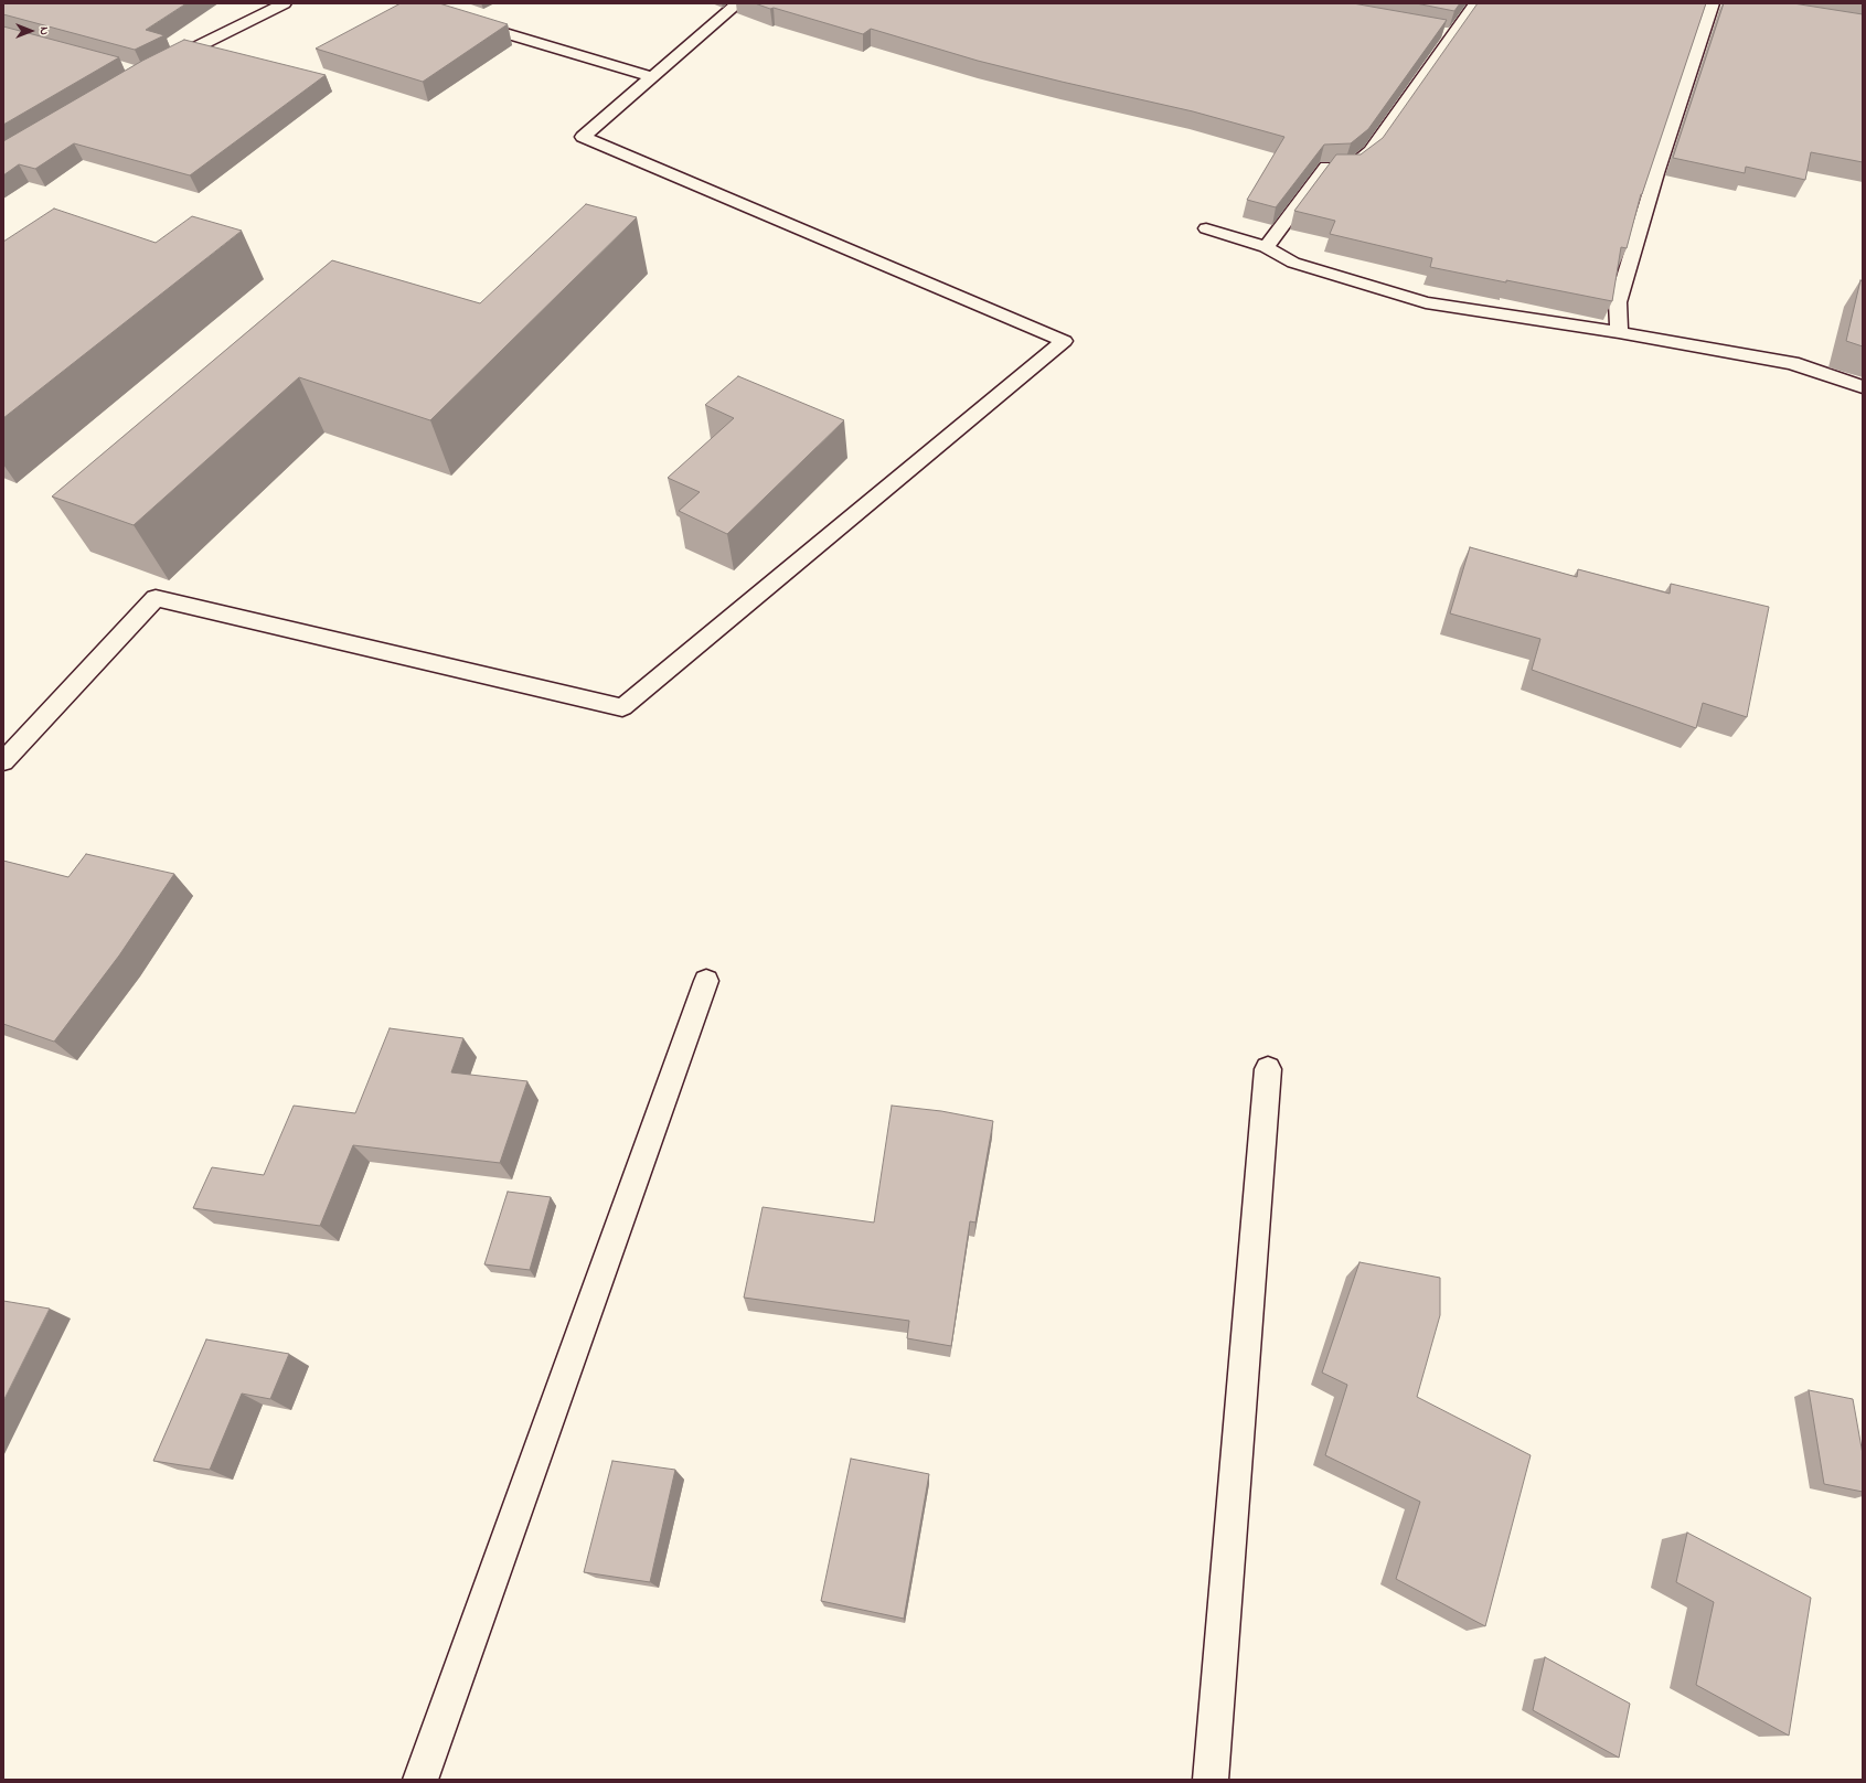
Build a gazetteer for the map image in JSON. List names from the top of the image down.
{
  "north": "right"
}
